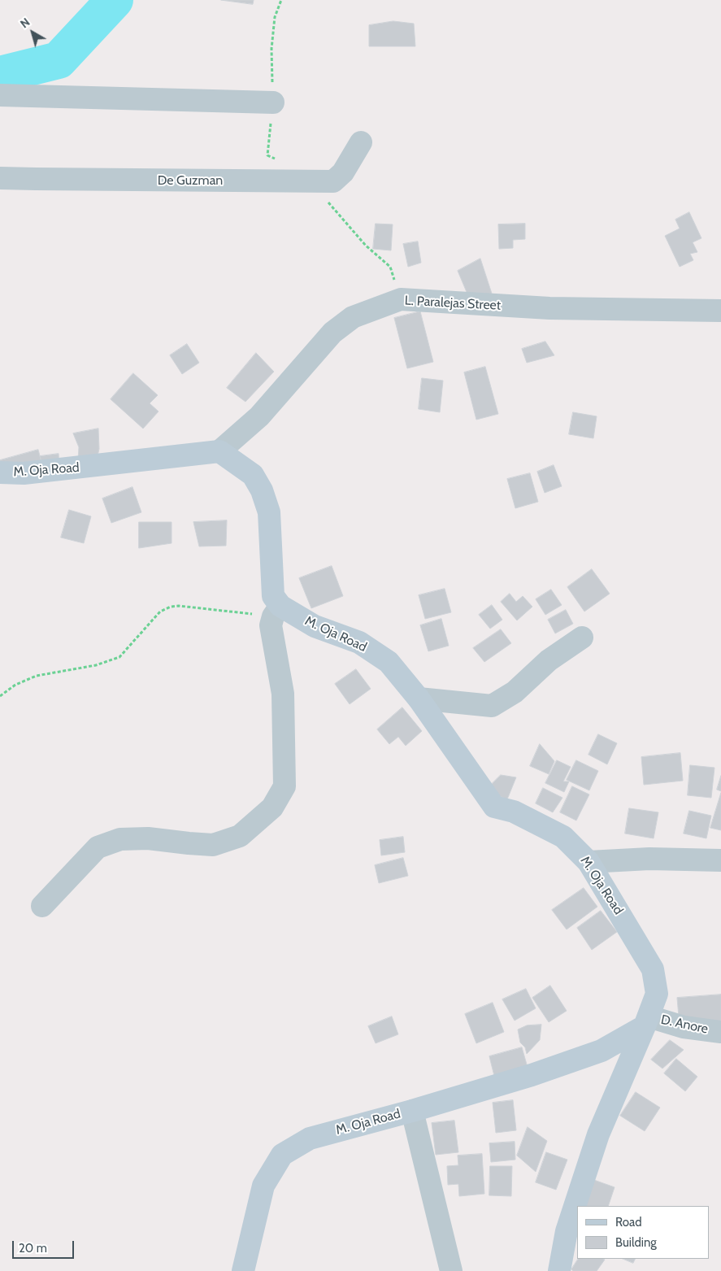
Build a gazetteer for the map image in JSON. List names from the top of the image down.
{
  "streets": {
    "street": [
      "De Guzman",
      "L. Paralejas Street",
      "M. Oja Road",
      "D. Anore"
    ]
  },
  "crossings": [
    ["L. Paralejas Street", "M. Oja Road"],
    ["M. Oja Road", "D. Anore"]
  ],
  "legend": ["Road", "Building"],
  "scale_bar": "20 m",
  "north": "top left"
}
